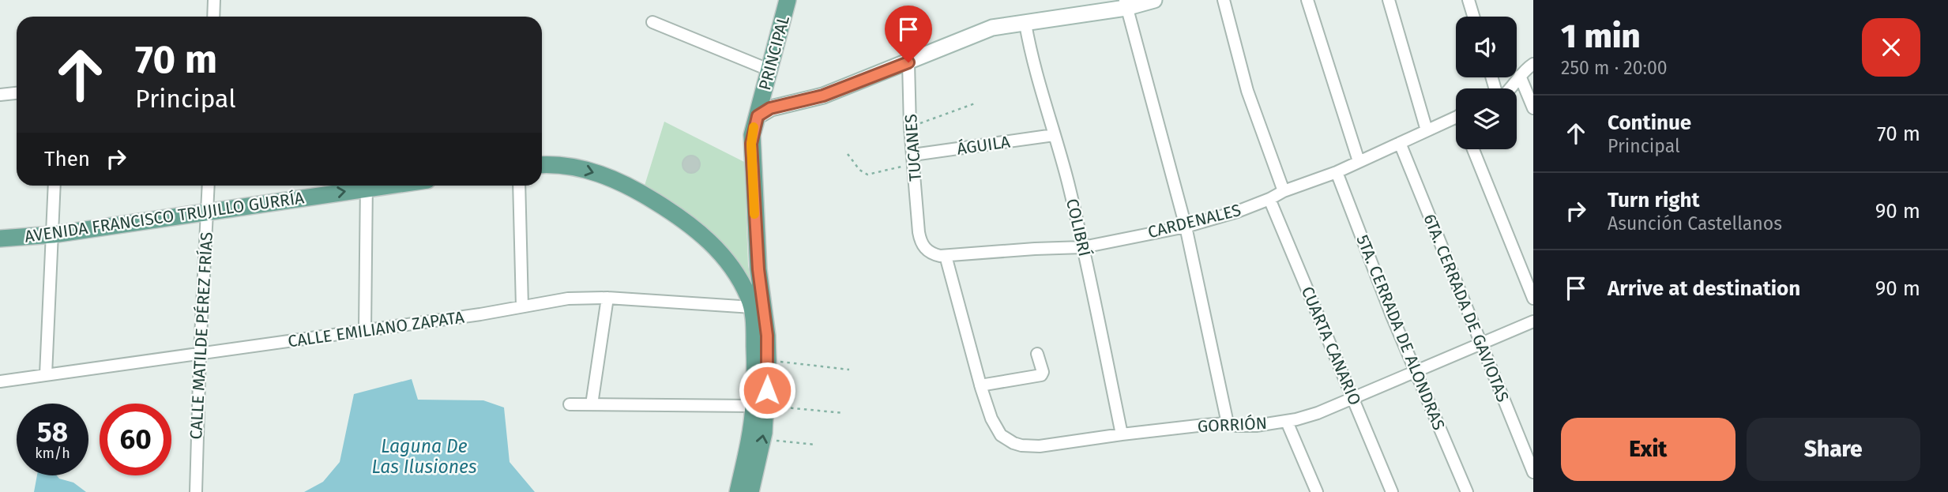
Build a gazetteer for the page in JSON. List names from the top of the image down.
{
  "streets": {
    "main road": ["PRINCIPAL", "AVENIDA FRANCISCO TRUJILLO GURRÍA"],
    "street": [
      "ÁGUILA",
      "TUCANES",
      "CARDENALES",
      "COLIBRÍ",
      "6TA. CERRADA DE GAVIOTAS",
      "CALLE EMILIANO ZAPATA",
      "5TA. CERRADA DE ALONDRAS",
      "CALLE MATILDE PÉREZ FRÍAS",
      "CUARTA CANARIO",
      "GORRIÓN"
    ]
  },
  "crossings": [
    ["ÁGUILA", "TUCANES"],
    ["ÁGUILA", "COLIBRÍ"],
    ["TUCANES", "CARDENALES"],
    ["TUCANES", "GORRIÓN"],
    ["AVENIDA FRANCISCO TRUJILLO GURRÍA", "CALLE MATILDE PÉREZ FRÍAS"],
    ["CARDENALES", "COLIBRÍ"],
    ["CARDENALES", "6TA. CERRADA DE GAVIOTAS"],
    ["CARDENALES", "5TA. CERRADA DE ALONDRAS"],
    ["CARDENALES", "CUARTA CANARIO"],
    ["CARDENALES", "GORRIÓN"],
    ["COLIBRÍ", "GORRIÓN"],
    ["6TA. CERRADA DE GAVIOTAS", "GORRIÓN"],
    ["CALLE EMILIANO ZAPATA", "CALLE MATILDE PÉREZ FRÍAS"],
    ["5TA. CERRADA DE ALONDRAS", "GORRIÓN"],
    ["CUARTA CANARIO", "GORRIÓN"]
  ],
  "one_way": ["AVENIDA FRANCISCO TRUJILLO GURRÍA"],
  "water": ["Laguna De Las Ilusiones"],
  "page": {
    "heading": ["1 min", "250 m · 20:00"],
    "turn": ["70 m", "Principal"],
    "list": [
      {
        "name": "Continue",
        "note": "Principal",
        "value": "70 m"
      },
      {
        "name": "Turn right",
        "note": "Asunción Castellanos",
        "value": "90 m"
      },
      {
        "name": "Arrive at destination",
        "value": "90 m"
      }
    ],
    "then": "Then",
    "speed": "58 km/h",
    "limit": "60",
    "buttons": ["Exit", "Share"]
  }
}
